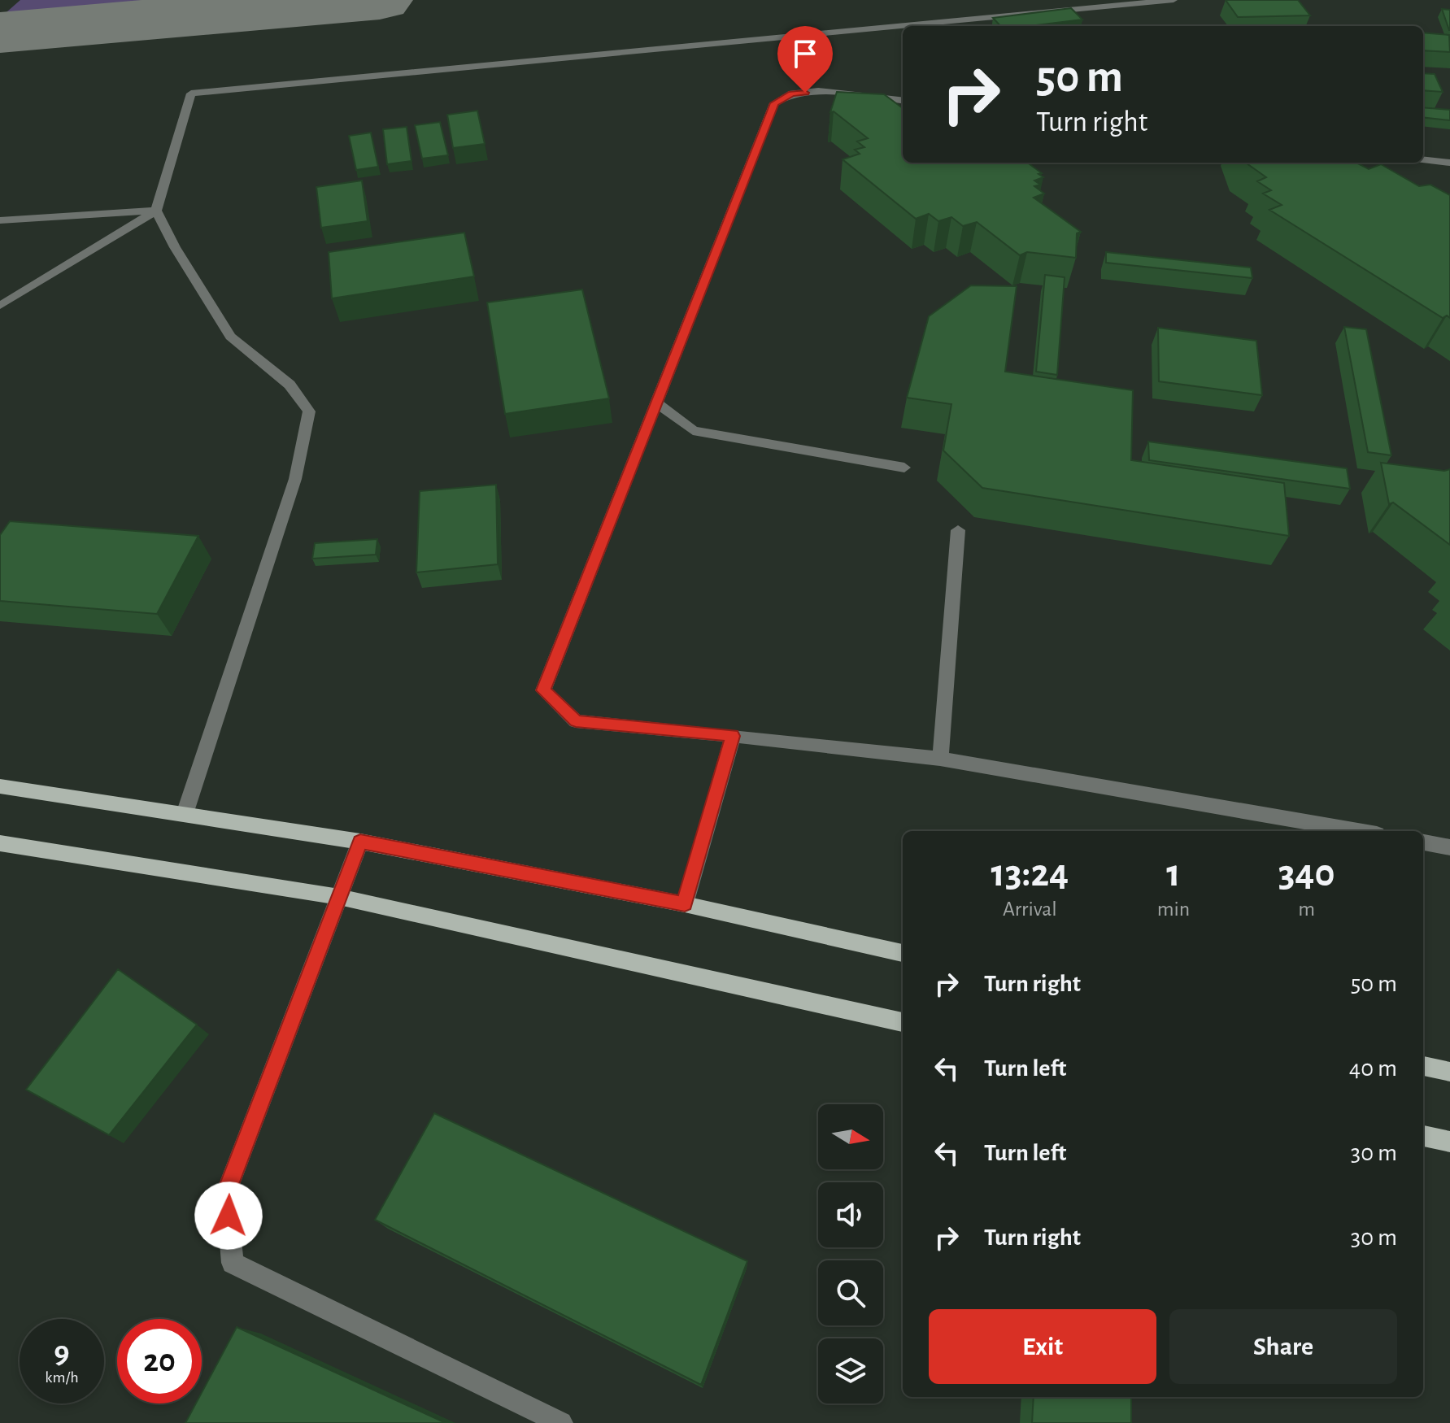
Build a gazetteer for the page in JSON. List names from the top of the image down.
{
  "north": "right",
  "page": {
    "turn": ["50 m", "Turn right"],
    "eta": [
      "13:24",
      "Arrival",
      "1",
      "min",
      "340",
      "m"
    ],
    "list": [
      {
        "name": "Turn right",
        "value": "50 m"
      },
      {
        "name": "Turn left",
        "value": "40 m"
      },
      {
        "name": "Turn left",
        "value": "30 m"
      },
      {
        "name": "Turn right",
        "value": "30 m"
      }
    ],
    "buttons": ["Exit", "Share"],
    "speed": "9 km/h",
    "limit": "20"
  }
}
